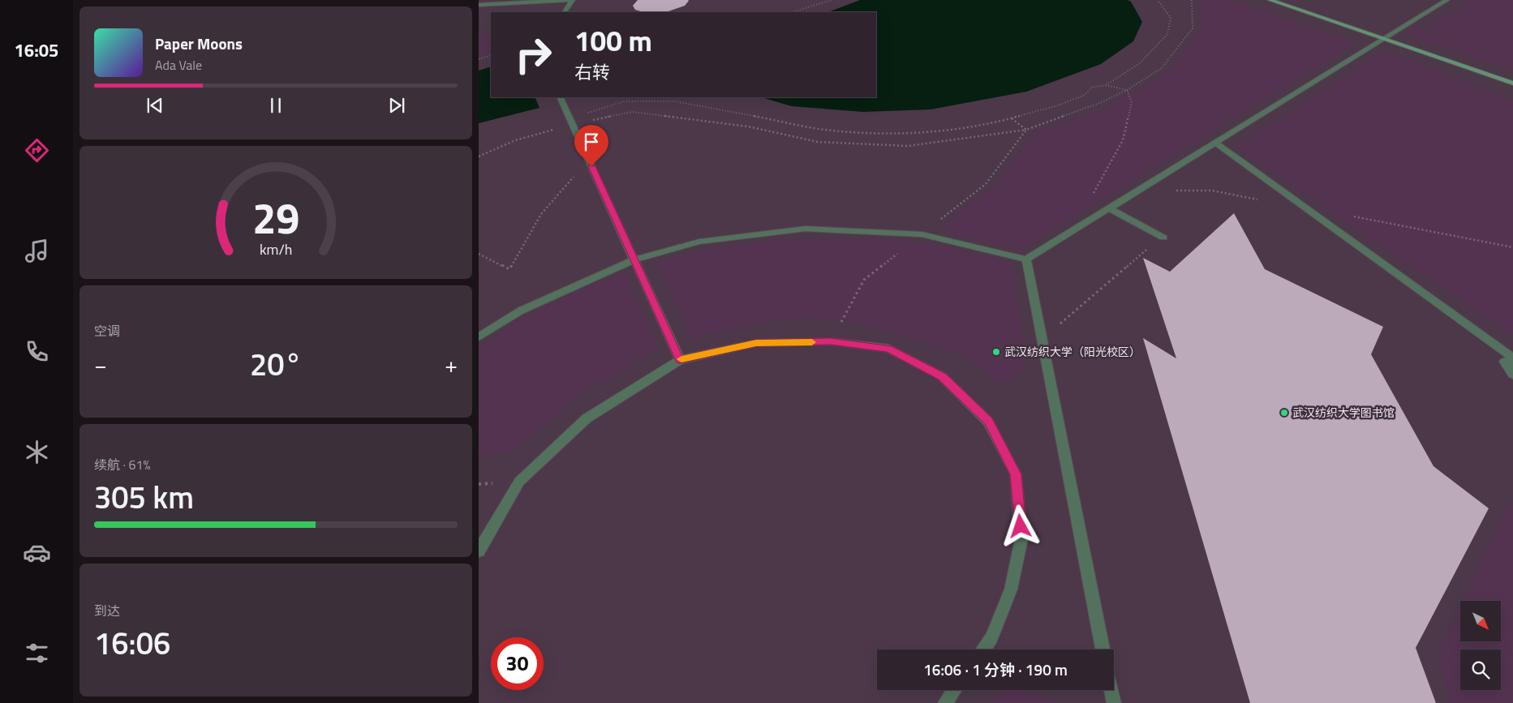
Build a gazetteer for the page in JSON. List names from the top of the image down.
{
  "places": ["武汉纺织大学（阳光校区）", "武汉纺织大学图书馆"],
  "north": "bottom right",
  "page": {
    "tabs": "16:05",
    "turn": ["100 m", "右转"],
    "song": ["Paper Moons", "Ada Vale"],
    "tile": [
      "空调",
      ["续航 · 61%", "305 km"],
      ["到达", "16:06"]
    ],
    "heat": ["−", "20°", "+"],
    "limit": "30",
    "trip": "16:06 · 1 分钟 · 190 m",
    "gauge": ["29", "km/h"]
  }
}
